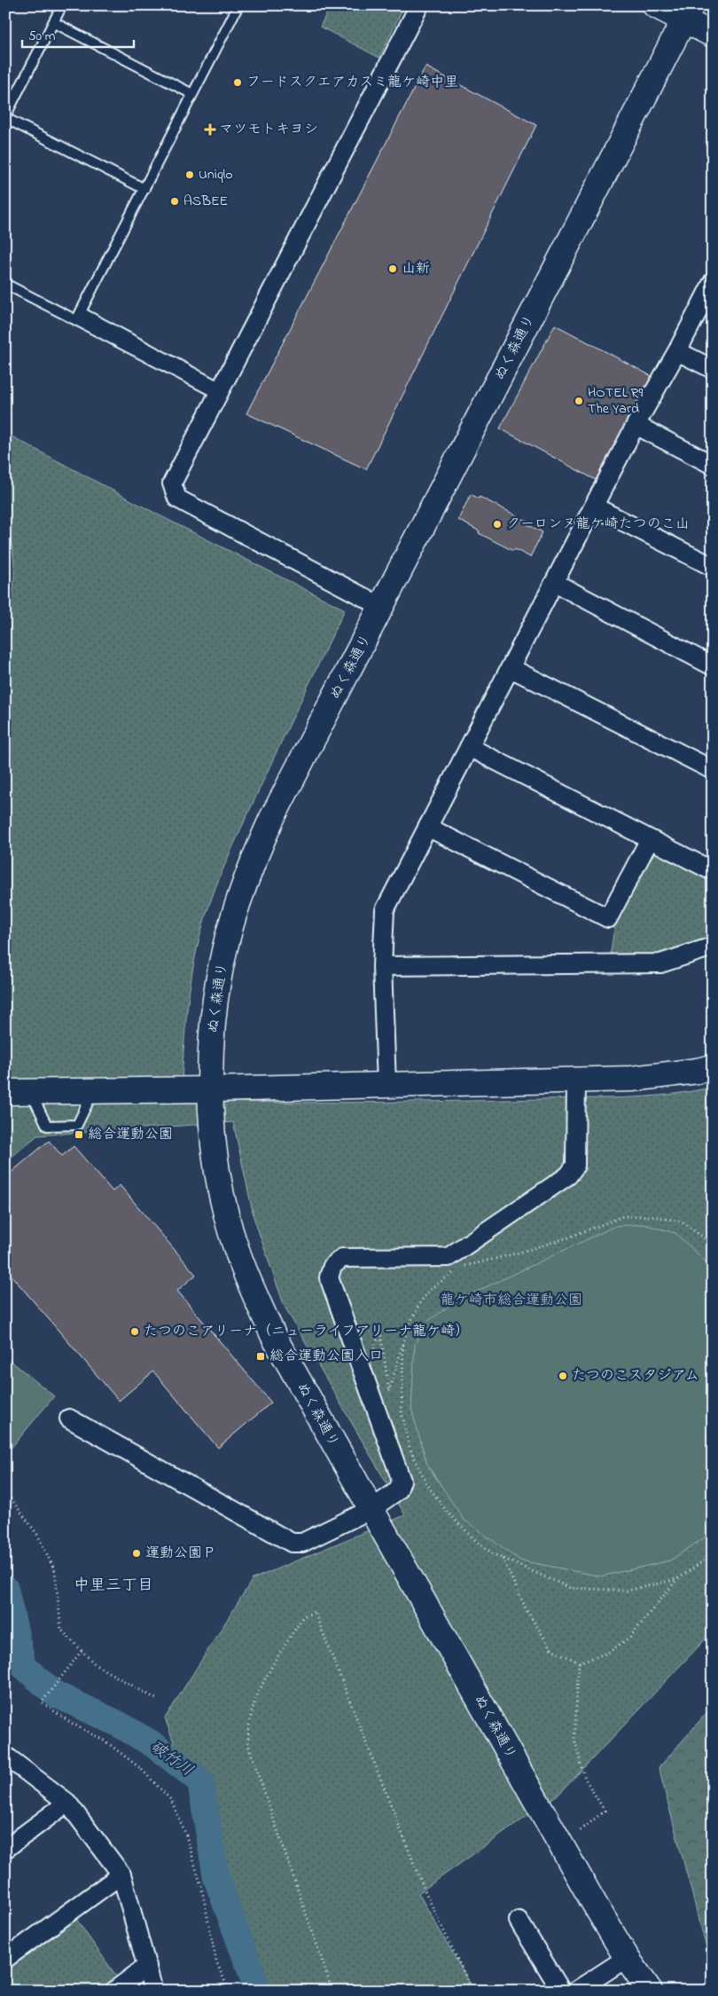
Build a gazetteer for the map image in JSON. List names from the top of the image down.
{
  "streets": {
    "main road": ["ぬく森通り"]
  },
  "districts": ["中里三丁目"],
  "water": ["破竹川"],
  "parks": ["龍ケ崎市総合運動公園"],
  "places": {
    "other": [
      "フードスクエアカスミ龍ケ崎中里",
      "Uniqlo",
      "ASBEE",
      "山新",
      "HOTEL R9 The Yard",
      "クーロンヌ龍ケ崎たつのこ山",
      "たつのこアリーナ（ニューライフアリーナ龍ケ崎）",
      "たつのこスタジアム",
      "運動公園Ｐ"
    ],
    "health": ["マツモトキヨシ"],
    "transit": ["総合運動公園", "総合運動公園入口"]
  },
  "scale_bar": "50 m"
}
